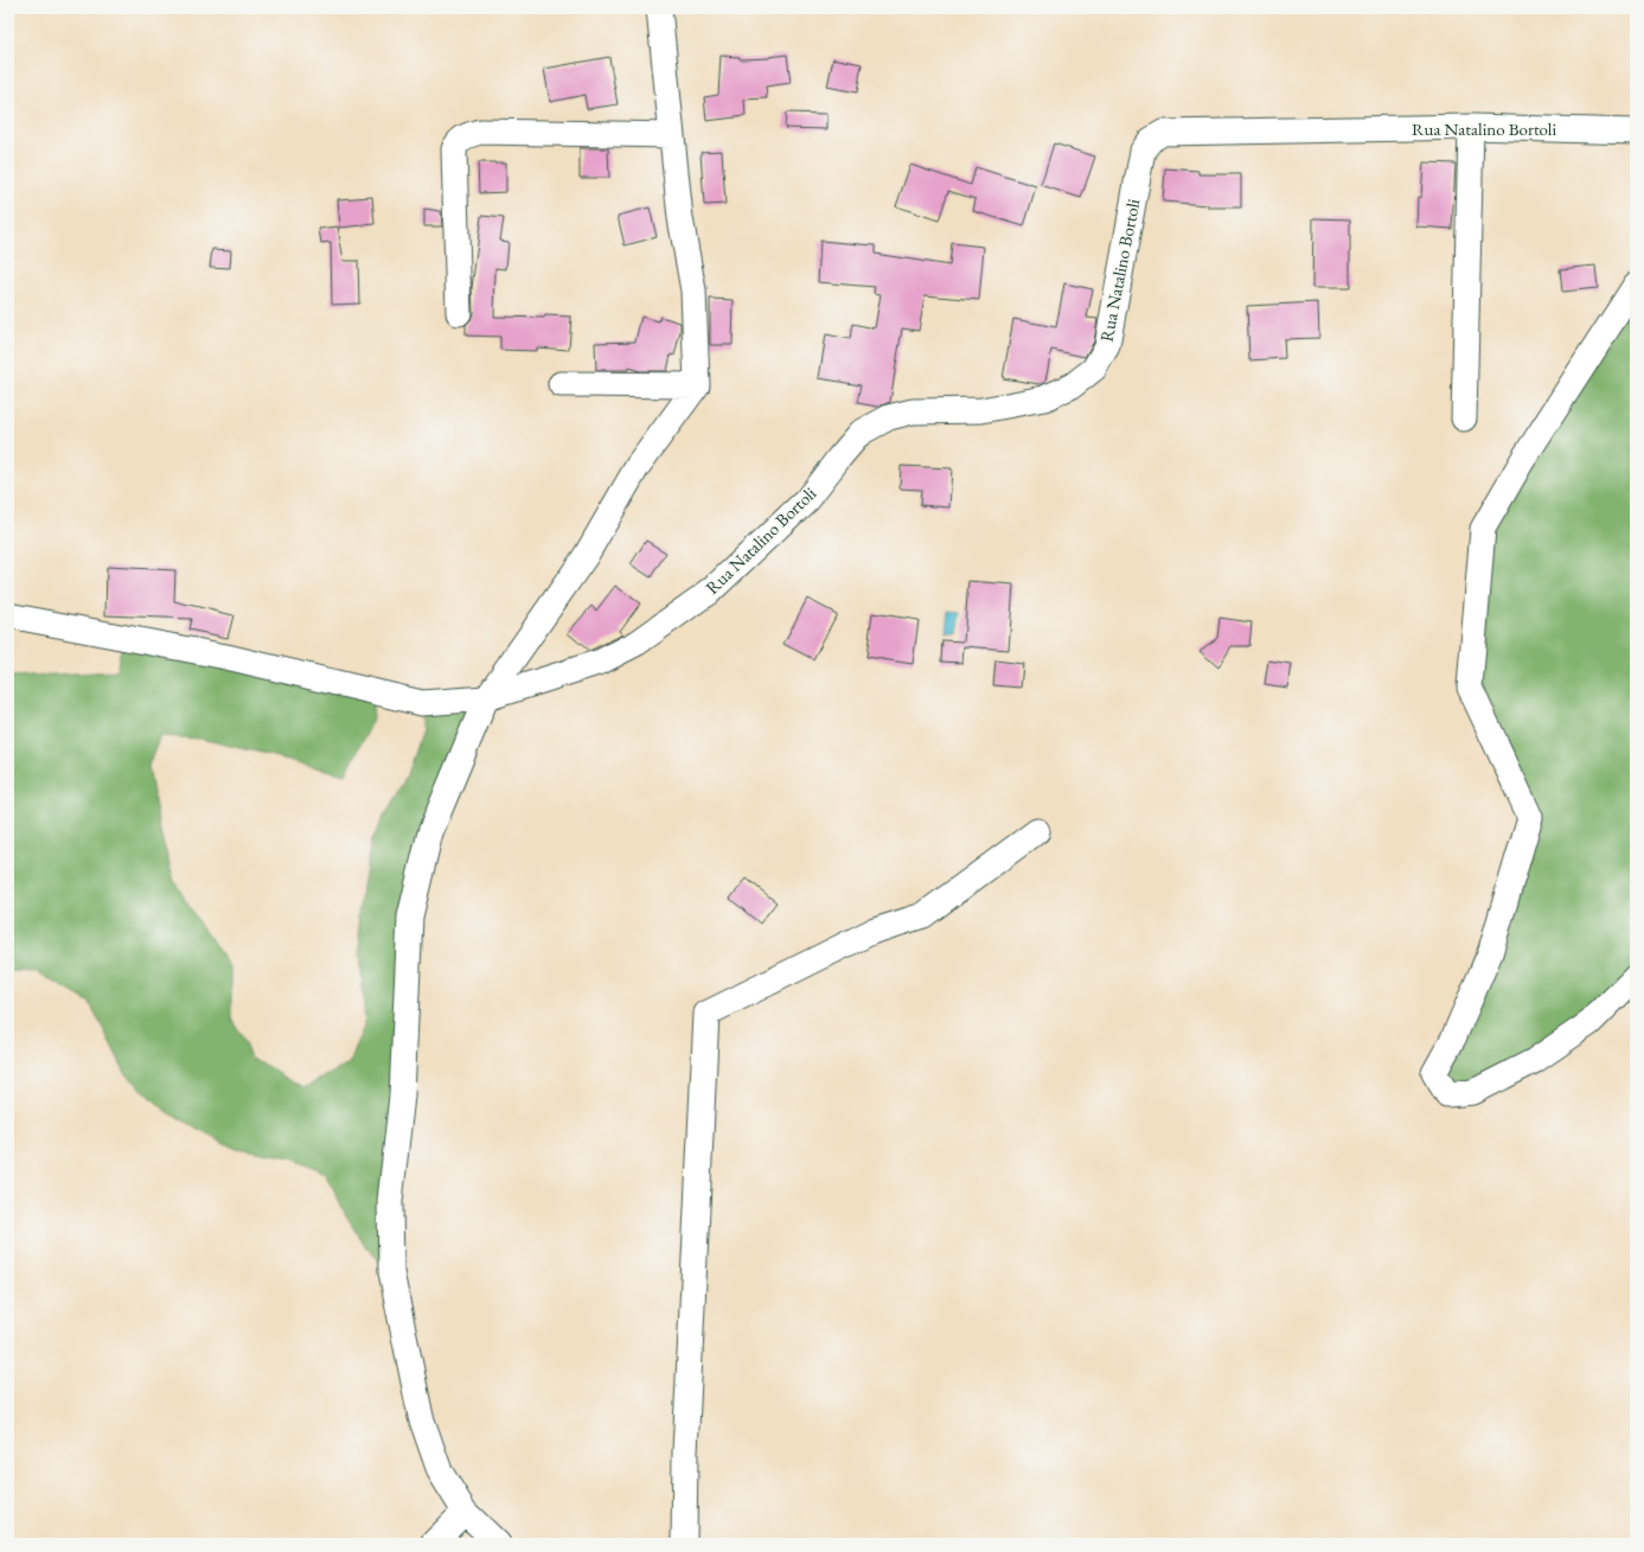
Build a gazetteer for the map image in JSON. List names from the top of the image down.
{
  "streets": {
    "street": ["Rua Natalino Bortoli"]
  }
}
